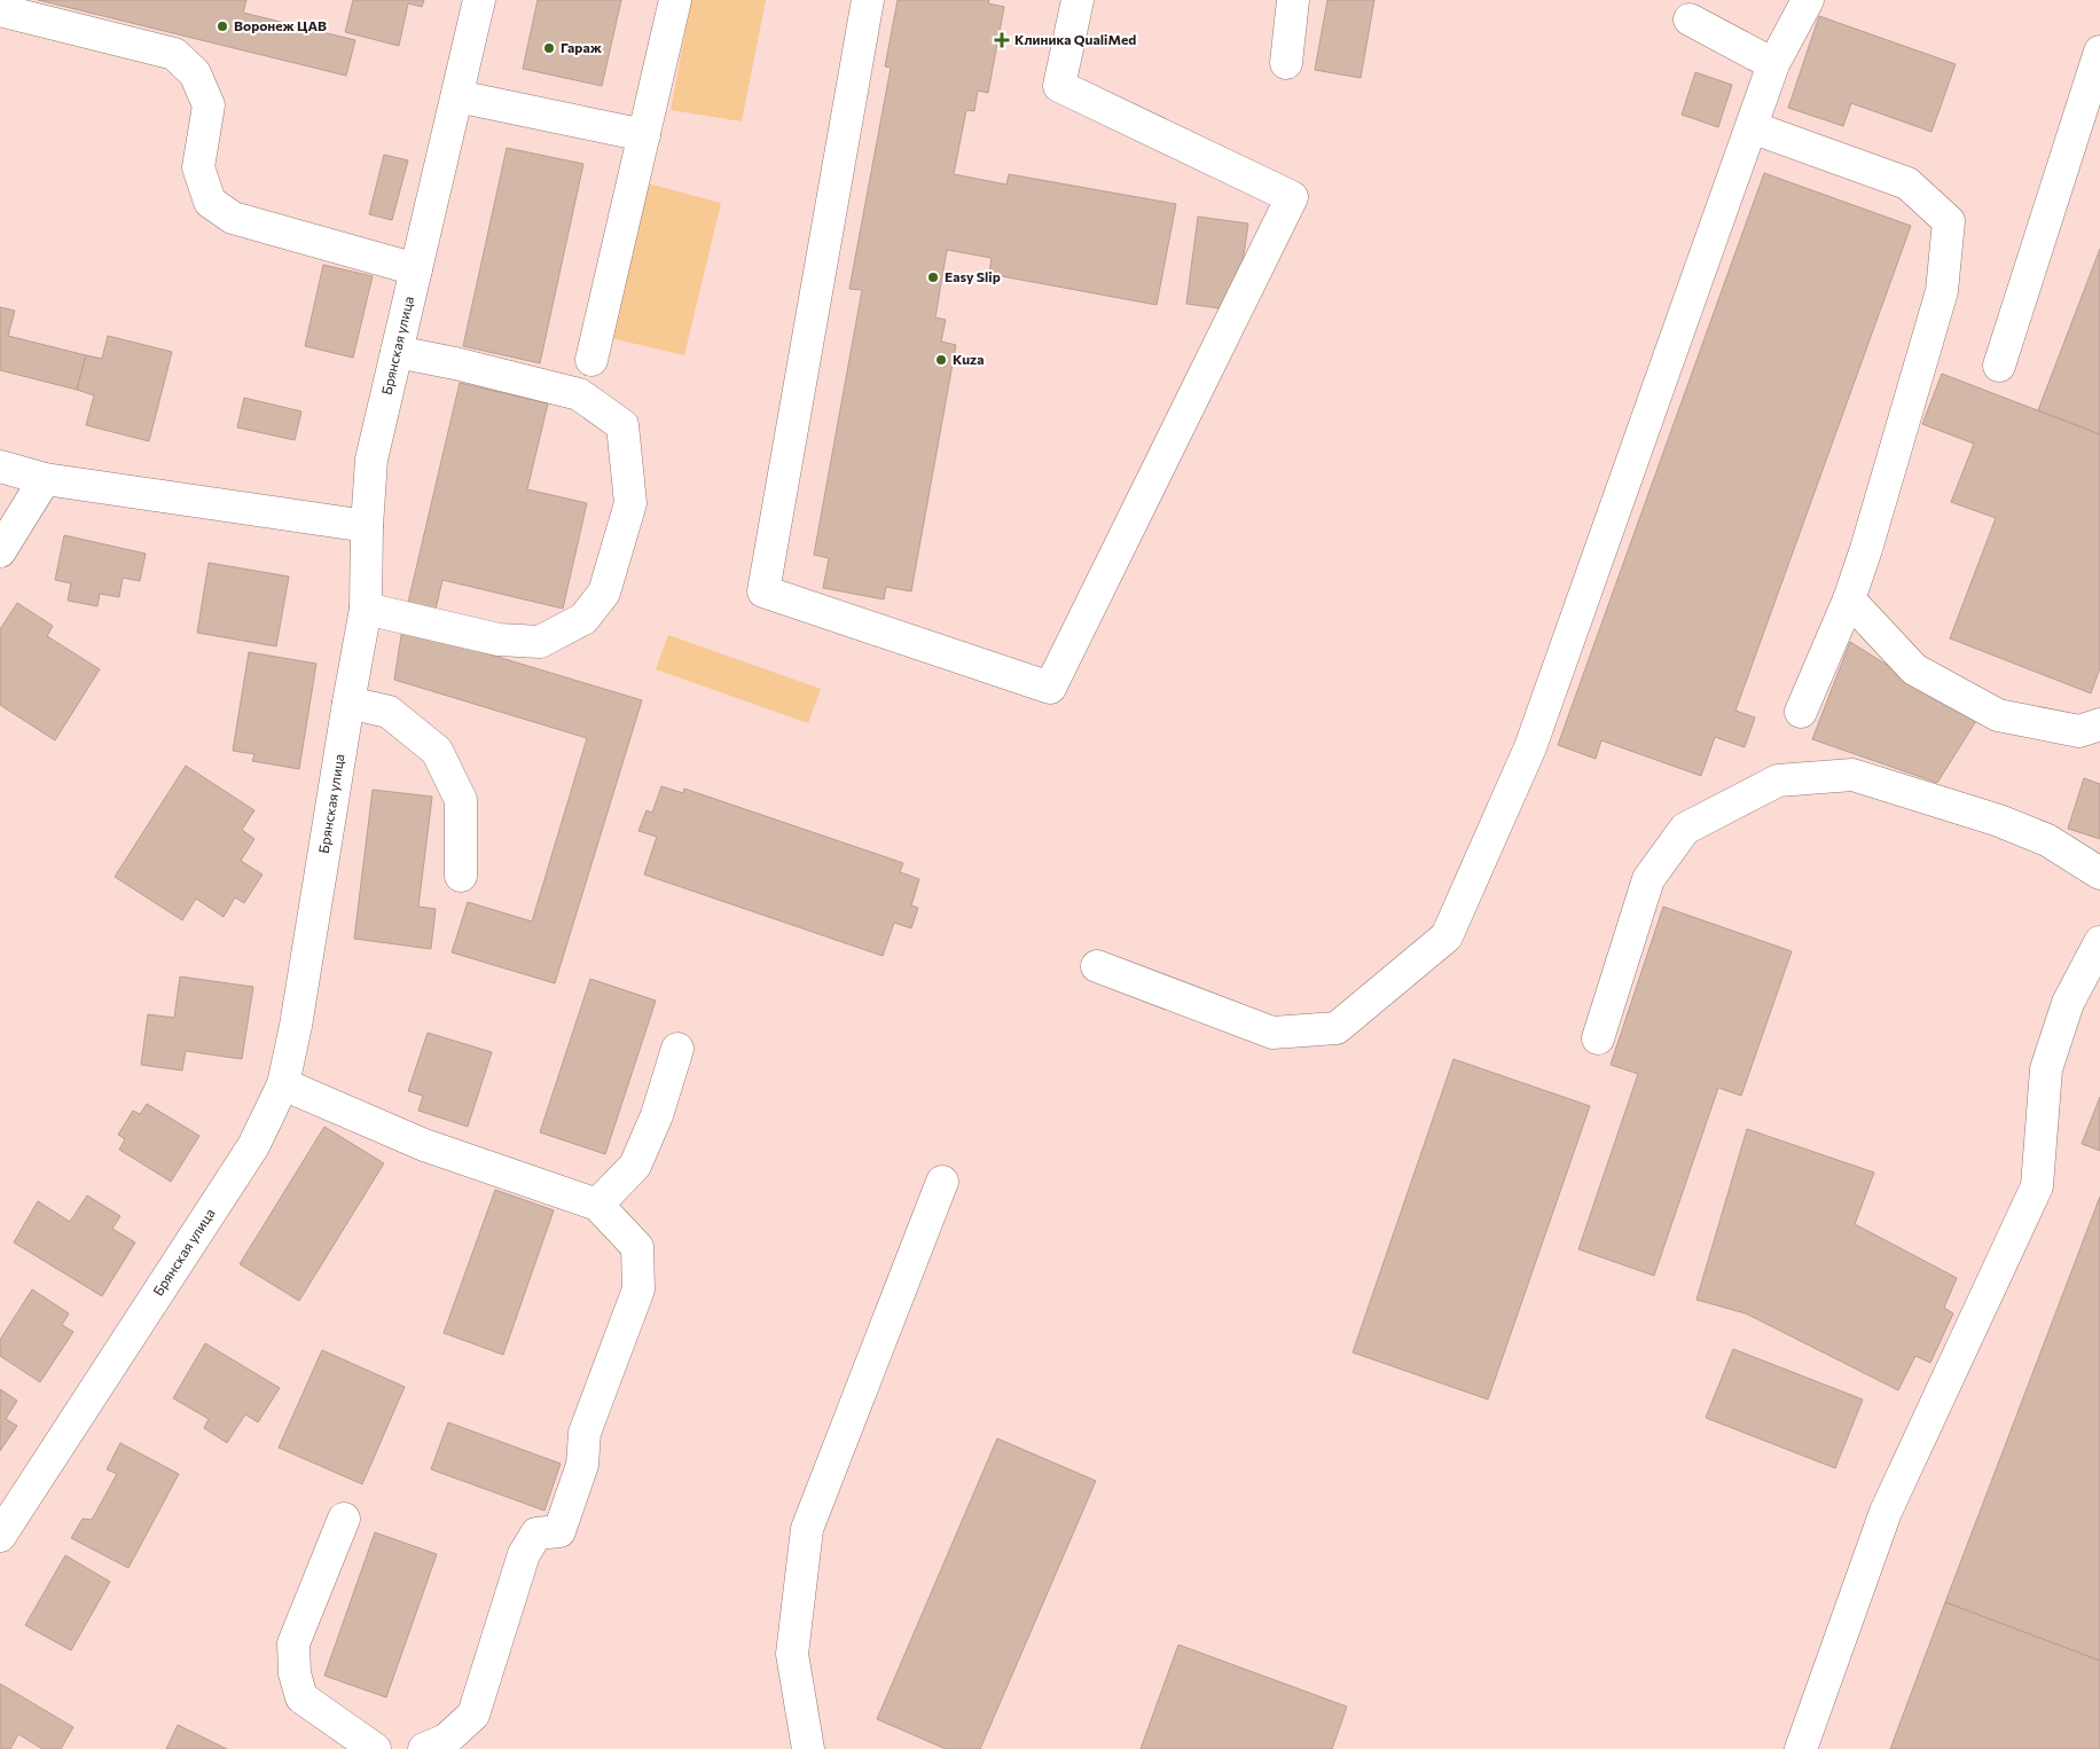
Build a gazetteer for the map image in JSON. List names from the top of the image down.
{
  "streets": {
    "street": ["Брянская улица"]
  },
  "places": {
    "other": [
      "Воронеж ЦАВ",
      "Гараж",
      "Easy Slip",
      "Kuza"
    ],
    "health": ["Клиника QualiMed"]
  }
}
